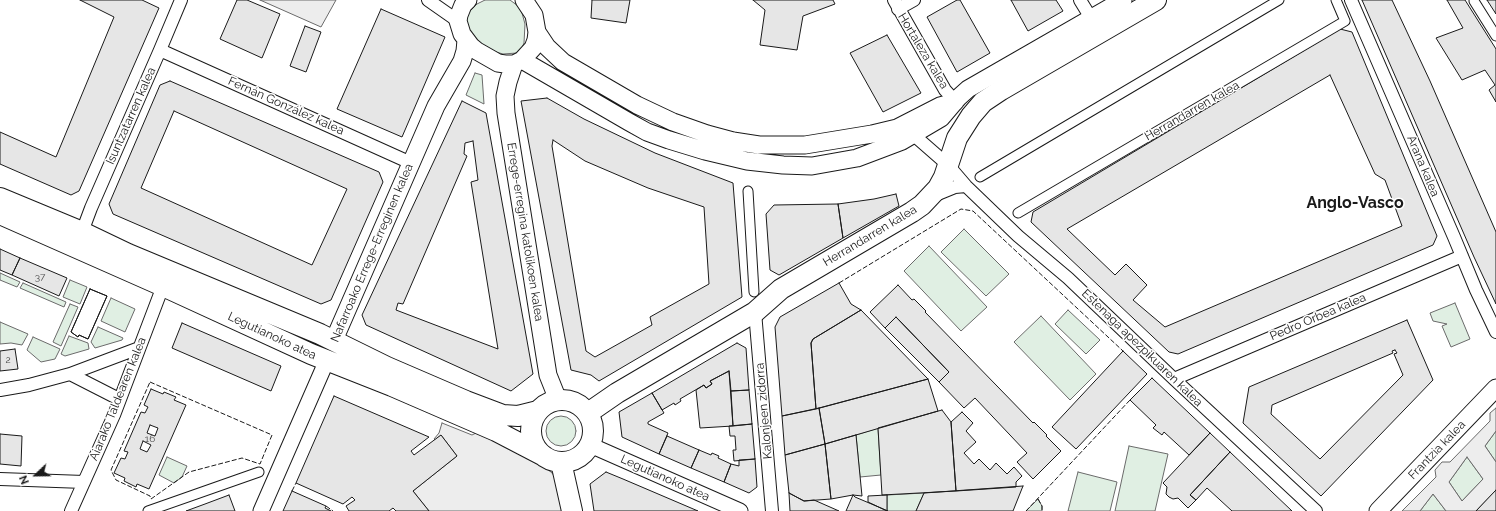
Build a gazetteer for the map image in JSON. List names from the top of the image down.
{
  "streets": {
    "main road": [
      "Herrandarren kalea",
      "Errege-erregina katolikoen kalea",
      "Nafarroako Errege-Erreginen kalea",
      "Legutianoko atea",
      "Frantzia kalea"
    ],
    "street": [
      "Hortaleza kalea",
      "Fernán González kalea",
      "Isuntzatarren kalea",
      "Arana kalea",
      "Pedro Orbea kalea",
      "Estenaga apezpikuaren kalea",
      "Aiarako Taldearen kalea",
      "Kalonjeen zidorra"
    ]
  },
  "crossings": [
    ["Fernán González kalea", "Isuntzatarren kalea"],
    ["Fernán González kalea", "Nafarroako Errege-Erreginen kalea"],
    ["Herrandarren kalea", "Errege-erregina katolikoen kalea"],
    ["Herrandarren kalea", "Legutianoko atea"],
    ["Herrandarren kalea", "Estenaga apezpikuaren kalea"],
    ["Herrandarren kalea", "Kalonjeen zidorra"],
    ["Isuntzatarren kalea", "Legutianoko atea"],
    ["Arana kalea", "Pedro Orbea kalea"],
    ["Errege-erregina katolikoen kalea", "Legutianoko atea"],
    ["Nafarroako Errege-Erreginen kalea", "Legutianoko atea"],
    ["Pedro Orbea kalea", "Estenaga apezpikuaren kalea"],
    ["Legutianoko atea", "Aiarako Taldearen kalea"]
  ],
  "districts": ["Anglo-Vasco"],
  "house_numbers": ["37", "2", "16"],
  "north": "left"
}
